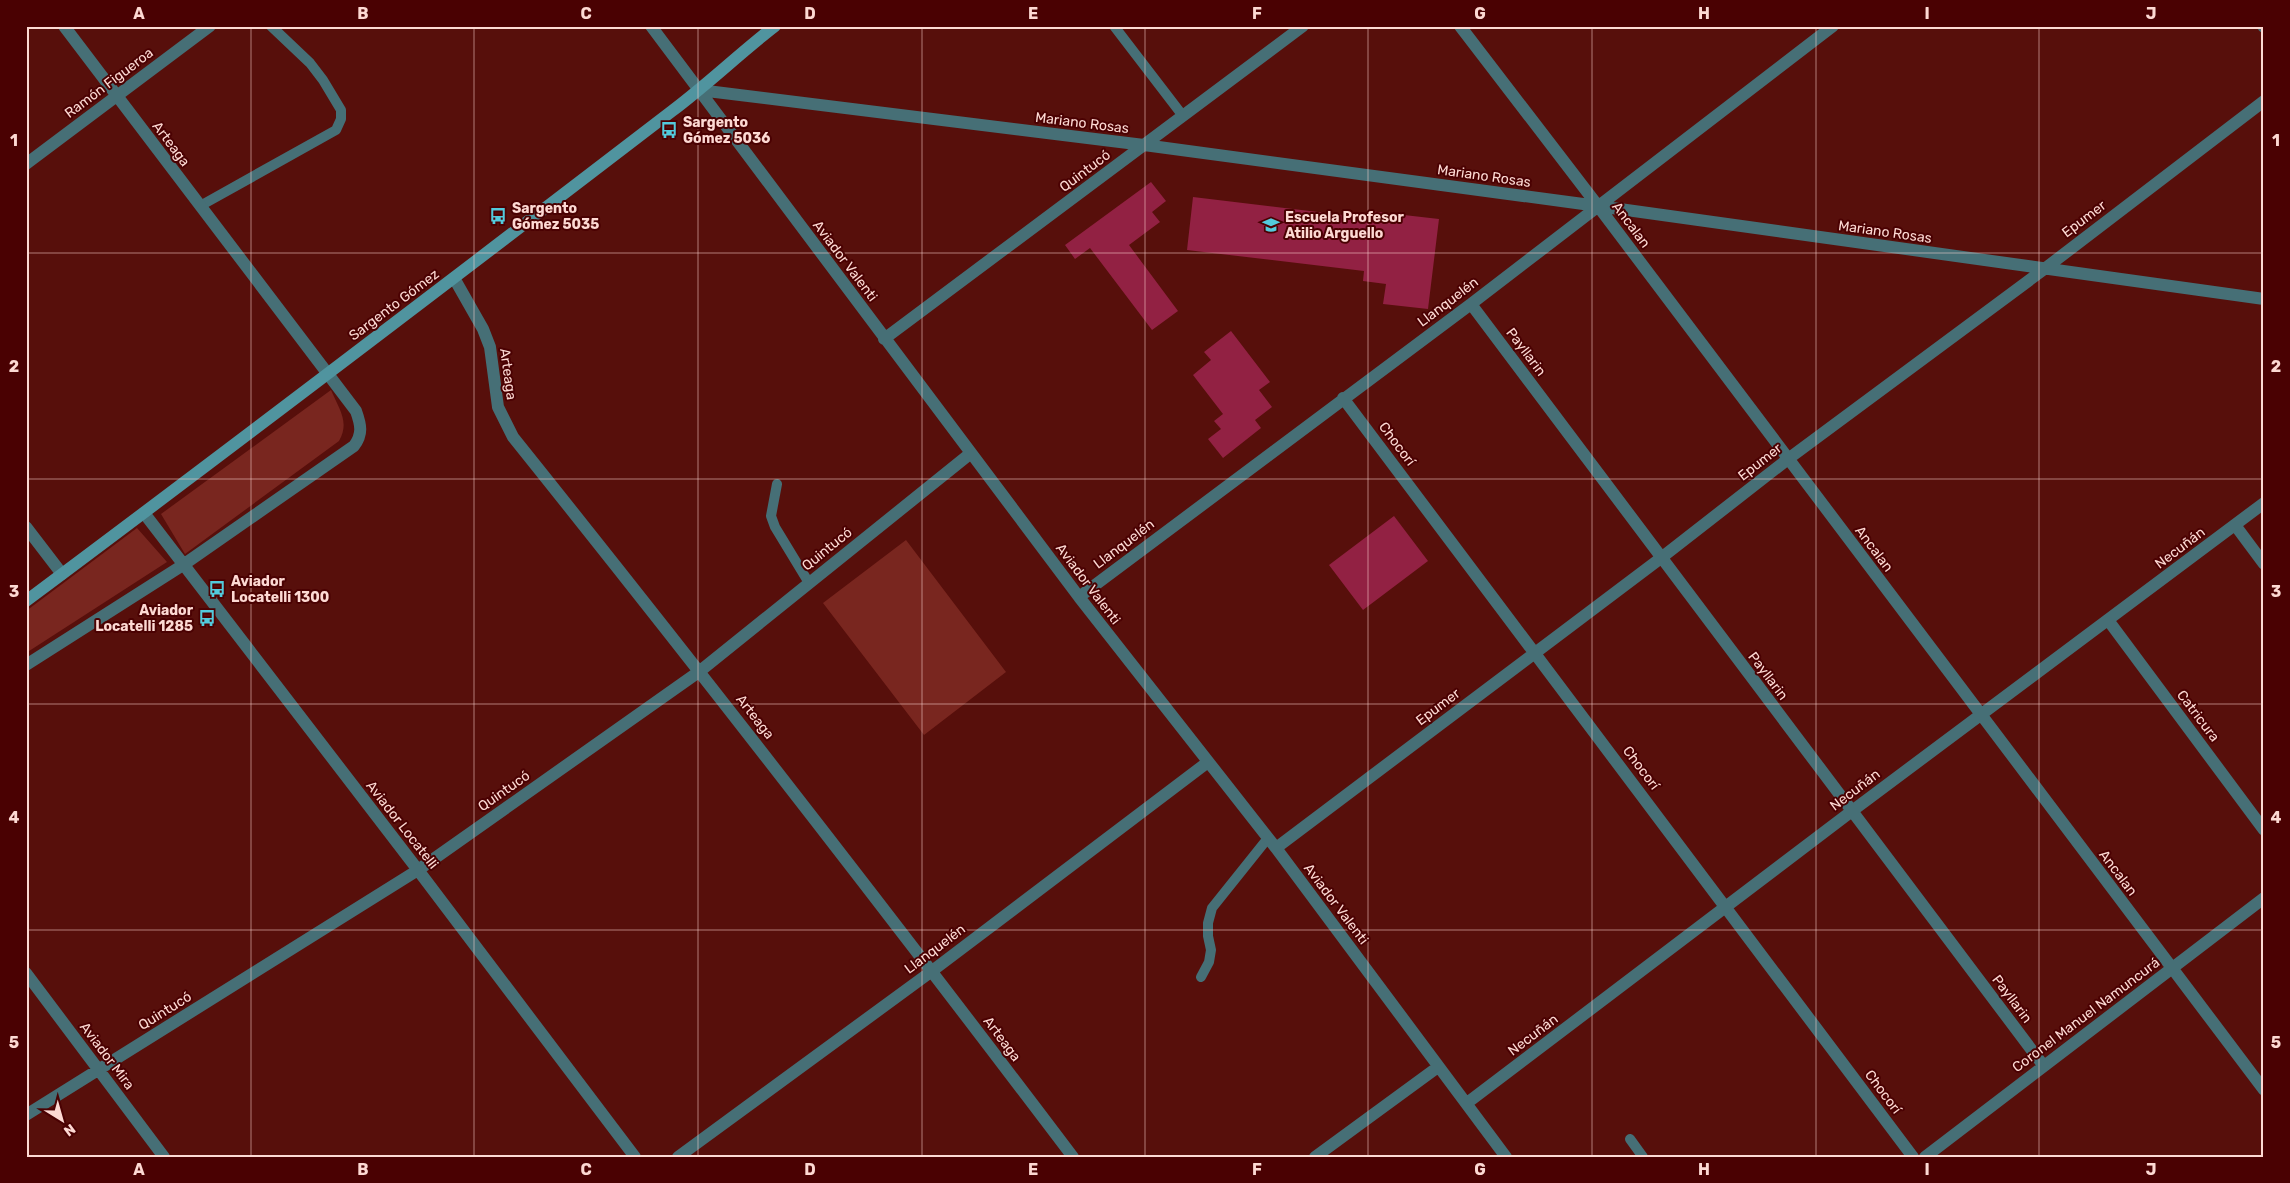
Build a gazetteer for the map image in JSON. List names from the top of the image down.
{
  "streets": {
    "main road": ["Sargento Gómez"],
    "street": [
      "Ramón Figueroa",
      "Mariano Rosas",
      "Arteaga",
      "Quintucó",
      "Epumer",
      "Ancalan",
      "Aviador Valenti",
      "Llanquelén",
      "Payllarin",
      "Chocorí",
      "Necuñán",
      "Catricura",
      "Aviador Locatelli",
      "Coronel Manuel Namuncurá",
      "Aviador Mira"
    ]
  },
  "crossings": [
    ["Ramón Figueroa", "Arteaga"],
    ["Mariano Rosas", "Quintucó"],
    ["Mariano Rosas", "Epumer"],
    ["Mariano Rosas", "Ancalan"],
    ["Mariano Rosas", "Aviador Valenti"],
    ["Mariano Rosas", "Llanquelén"],
    ["Mariano Rosas", "Sargento Gómez"],
    ["Arteaga", "Quintucó"],
    ["Arteaga", "Llanquelén"],
    ["Arteaga", "Sargento Gómez"],
    ["Arteaga", "Aviador Locatelli"],
    ["Quintucó", "Aviador Valenti"],
    ["Quintucó", "Aviador Locatelli"],
    ["Quintucó", "Aviador Mira"],
    ["Epumer", "Ancalan"],
    ["Epumer", "Aviador Valenti"],
    ["Epumer", "Payllarin"],
    ["Epumer", "Chocorí"],
    ["Ancalan", "Llanquelén"],
    ["Ancalan", "Necuñán"],
    ["Ancalan", "Coronel Manuel Namuncurá"],
    ["Aviador Valenti", "Llanquelén"],
    ["Aviador Valenti", "Sargento Gómez"],
    ["Aviador Valenti", "Necuñán"],
    ["Llanquelén", "Payllarin"],
    ["Llanquelén", "Chocorí"],
    ["Sargento Gómez", "Aviador Locatelli"],
    ["Payllarin", "Necuñán"],
    ["Payllarin", "Coronel Manuel Namuncurá"],
    ["Chocorí", "Necuñán"],
    ["Necuñán", "Catricura"]
  ],
  "places": {
    "bus stop": [
      "Sargento Gómez 5036",
      "Sargento Gómez 5035",
      "Aviador Locatelli 1300",
      "Aviador Locatelli 1285"
    ],
    "school or university": ["Escuela Profesor Atilio Arguello"]
  },
  "north": "bottom right",
  "grid": {
    "columns": [
      "A",
      "B",
      "C",
      "D",
      "E",
      "F",
      "G",
      "H",
      "I",
      "J"
    ],
    "rows": [
      "1",
      "2",
      "3",
      "4",
      "5"
    ]
  }
}
